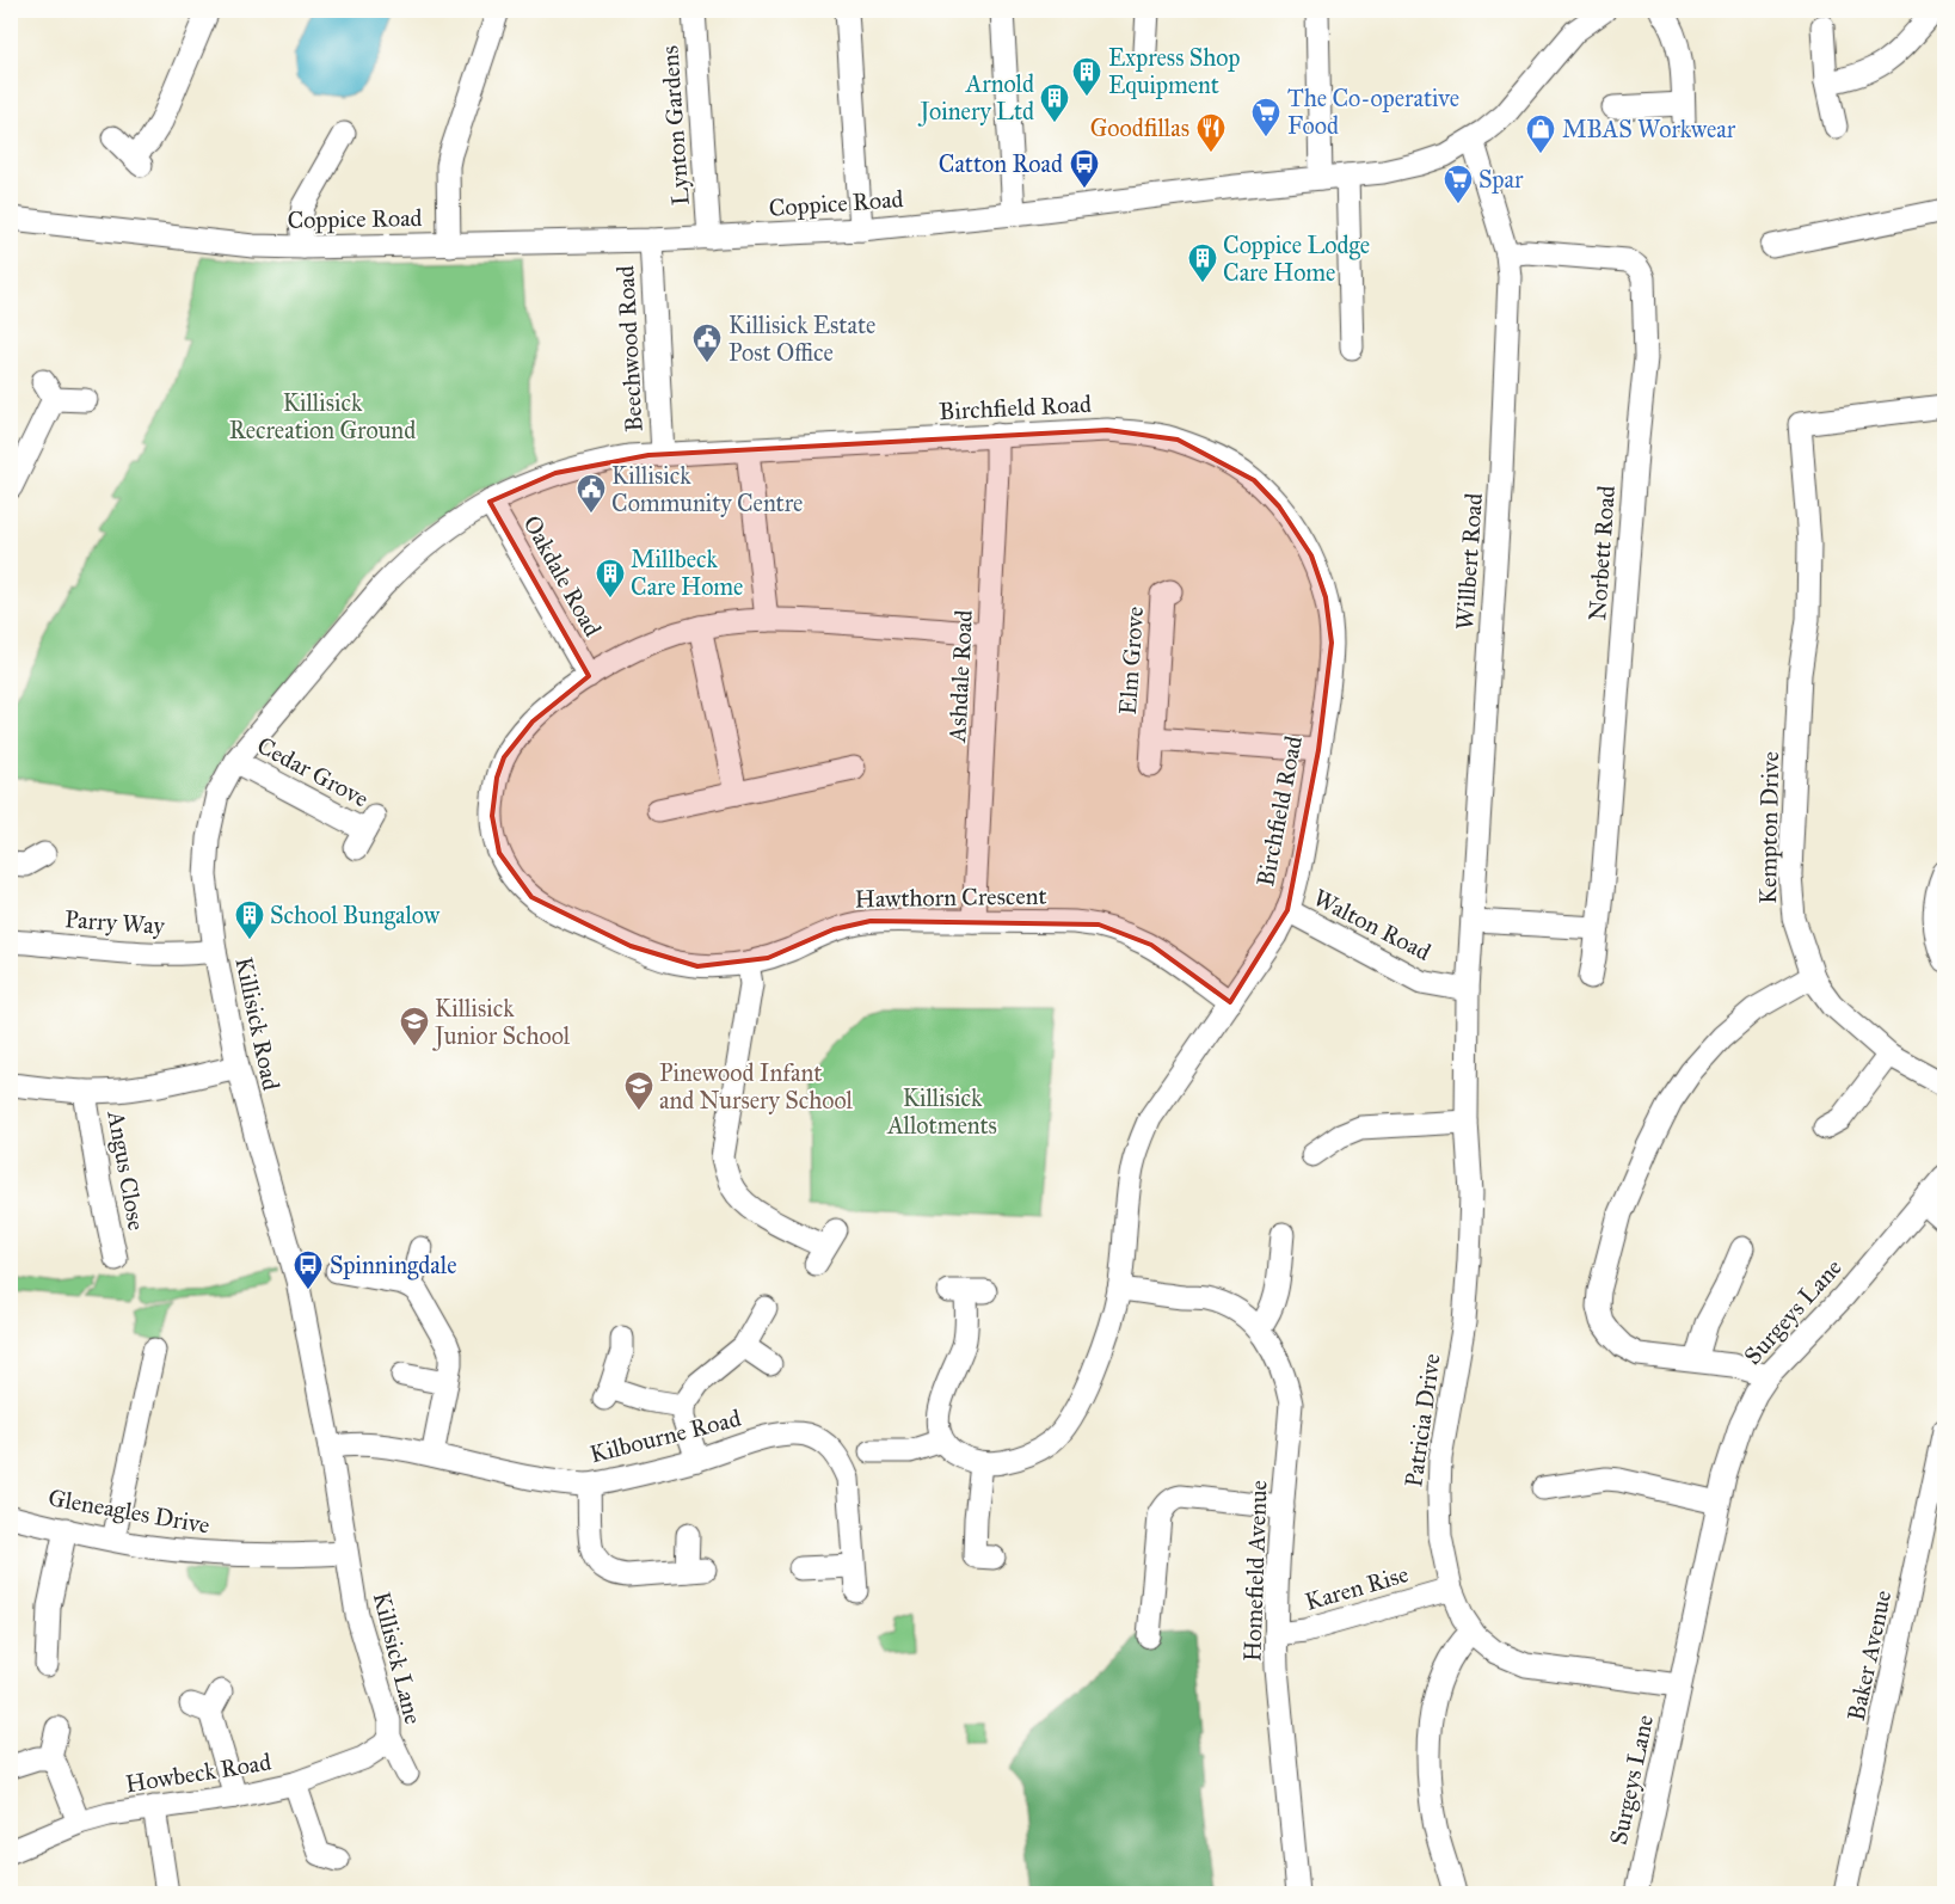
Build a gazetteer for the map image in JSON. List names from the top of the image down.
{
  "streets": {
    "street": [
      "Lynton Gardens",
      "Coppice Road",
      "Beechwood Road",
      "Birchfield Road",
      "Norbett Road",
      "Willbert Road",
      "Oakdale Road",
      "Elm Grove",
      "Ashdale Road",
      "Cedar Grove",
      "Kempton Drive",
      "Hawthorn Crescent",
      "Parry Way",
      "Walton Road",
      "Killisick Road",
      "Angus Close",
      "Surgeys Lane",
      "Patricia Drive",
      "Kilbourne Road",
      "Gleneagles Drive",
      "Homefield Avenue",
      "Karen Rise",
      "Baker Avenue",
      "Killisick Lane",
      "Howbeck Road"
    ]
  },
  "crossings": [
    ["Lynton Gardens", "Coppice Road"],
    ["Coppice Road", "Beechwood Road"],
    ["Coppice Road", "Willbert Road"],
    ["Beechwood Road", "Birchfield Road"],
    ["Beechwood Road", "Killisick Road"],
    ["Birchfield Road", "Elm Grove"],
    ["Birchfield Road", "Ashdale Road"],
    ["Birchfield Road", "Hawthorn Crescent"],
    ["Birchfield Road", "Walton Road"],
    ["Birchfield Road", "Killisick Road"],
    ["Birchfield Road", "Homefield Avenue"],
    ["Norbett Road", "Willbert Road"],
    ["Willbert Road", "Walton Road"],
    ["Willbert Road", "Patricia Drive"],
    ["Oakdale Road", "Hawthorn Crescent"],
    ["Oakdale Road", "Killisick Road"],
    ["Ashdale Road", "Hawthorn Crescent"],
    ["Cedar Grove", "Killisick Road"],
    ["Parry Way", "Killisick Road"],
    ["Walton Road", "Patricia Drive"],
    ["Killisick Road", "Kilbourne Road"],
    ["Killisick Road", "Gleneagles Drive"],
    ["Killisick Road", "Killisick Lane"],
    ["Surgeys Lane", "Patricia Drive"],
    ["Patricia Drive", "Karen Rise"],
    ["Gleneagles Drive", "Killisick Lane"],
    ["Homefield Avenue", "Karen Rise"],
    ["Killisick Lane", "Howbeck Road"]
  ],
  "parks": ["Killisick Recreation Ground", "Killisick Allotments"],
  "places": {
    "building": [
      "Express Shop Equipment",
      "Arnold Joinery Ltd",
      "Coppice Lodge Care Home",
      "Millbeck Care Home",
      "School Bungalow"
    ],
    "supermarket": ["The Co-operative Food", "Spar"],
    "restaurant": ["Goodfillas"],
    "shop": ["MBAS Workwear"],
    "bus stop": ["Catton Road", "Spinningdale"],
    "public building": ["Killisick Estate Post Office", "Killisick Community Centre"],
    "school or university": ["Killisick Junior School", "Pinewood Infant and Nursery School"]
  }
}
